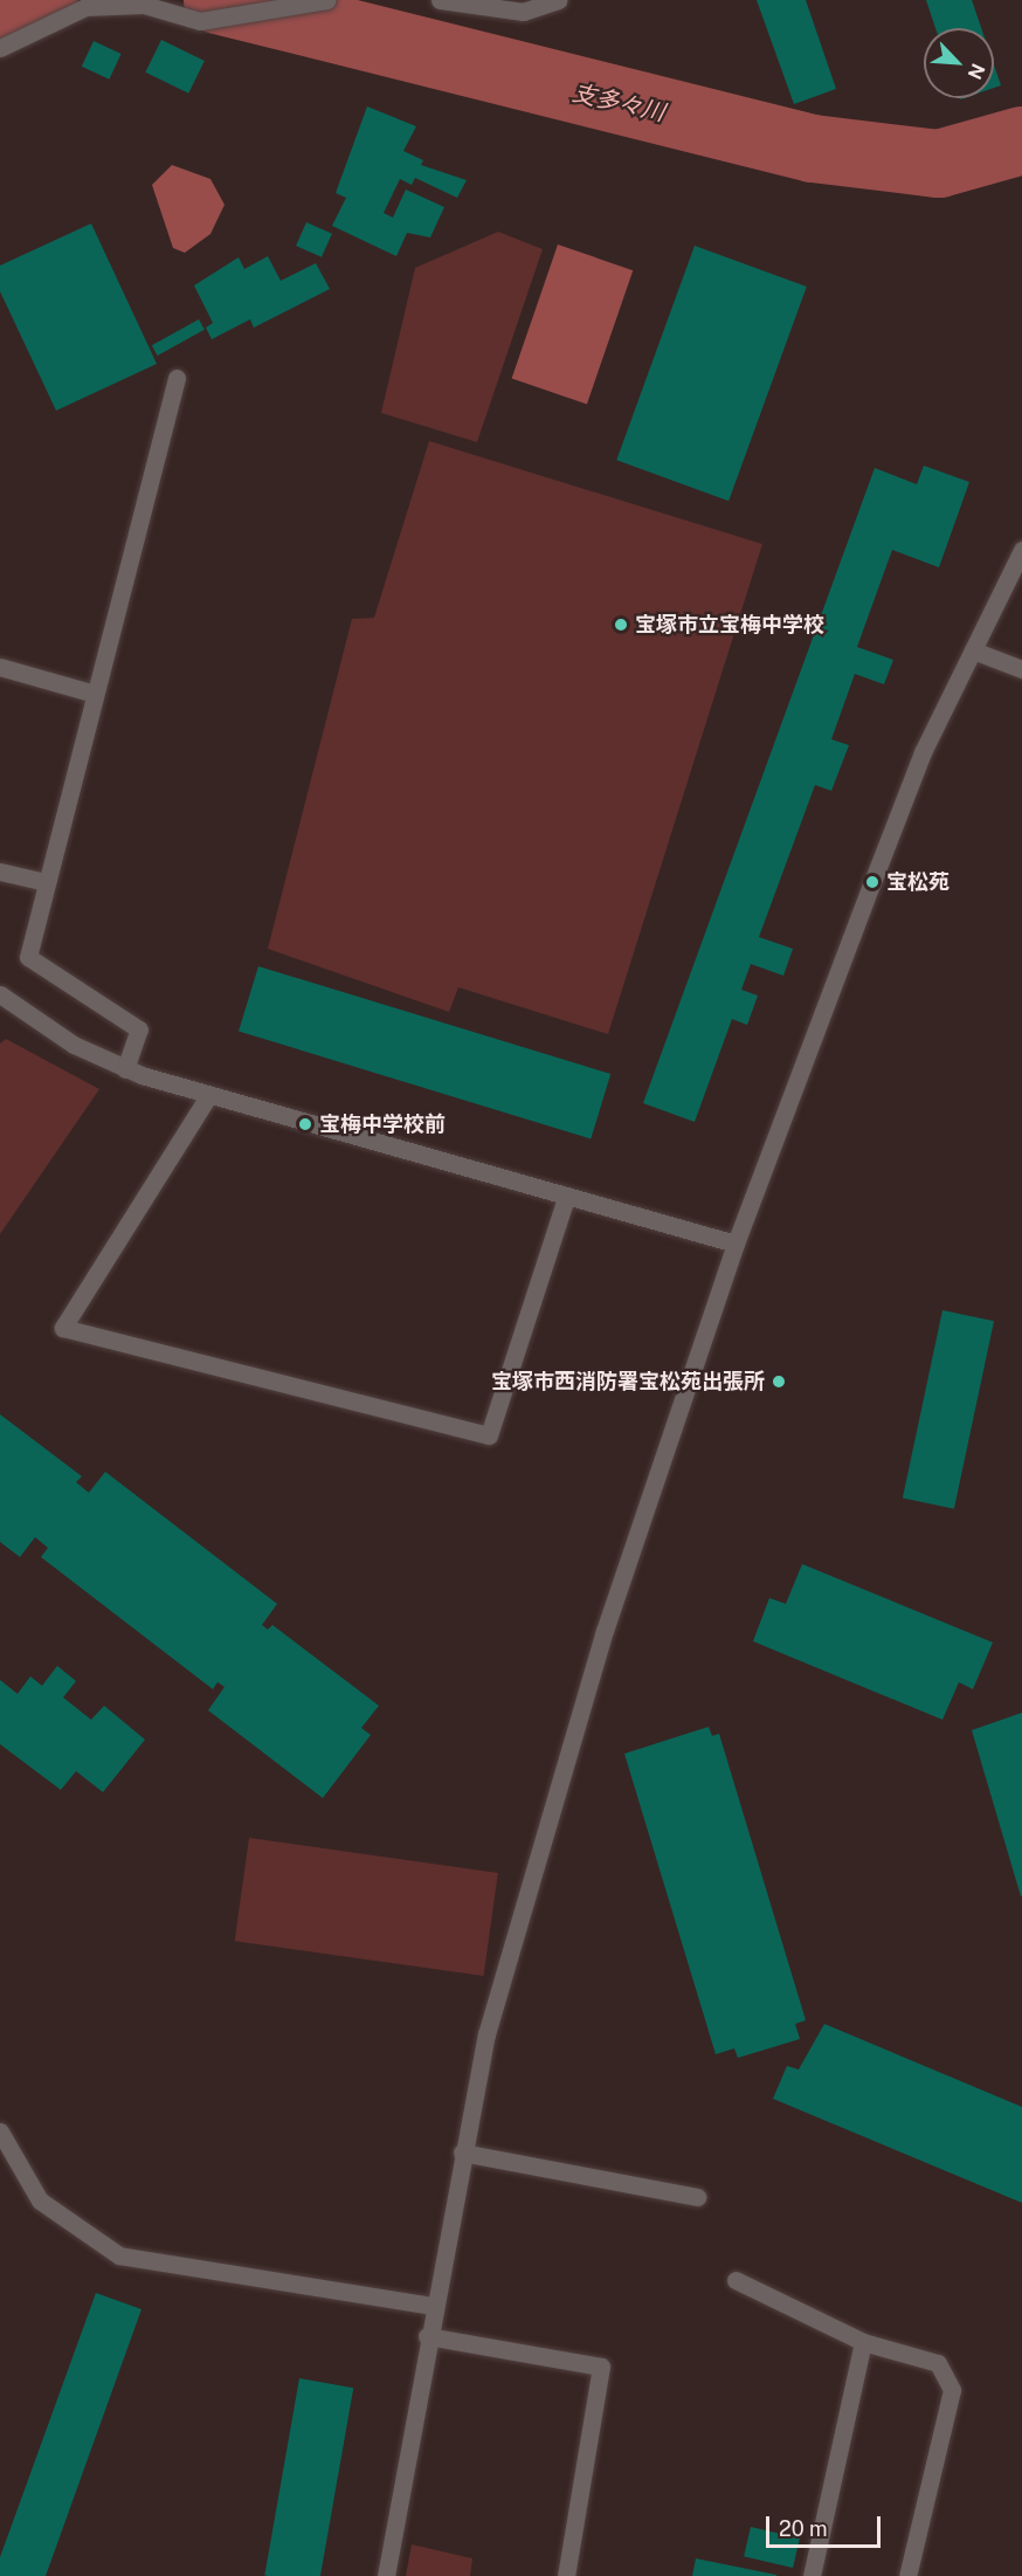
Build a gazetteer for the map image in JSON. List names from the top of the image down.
{
  "water": ["支多々川"],
  "places": [
    "宝塚市立宝梅中学校",
    "宝松苑",
    "宝梅中学校前",
    "宝塚市西消防署宝松苑出張所"
  ],
  "scale_bar": "20 m",
  "north": "bottom right"
}
